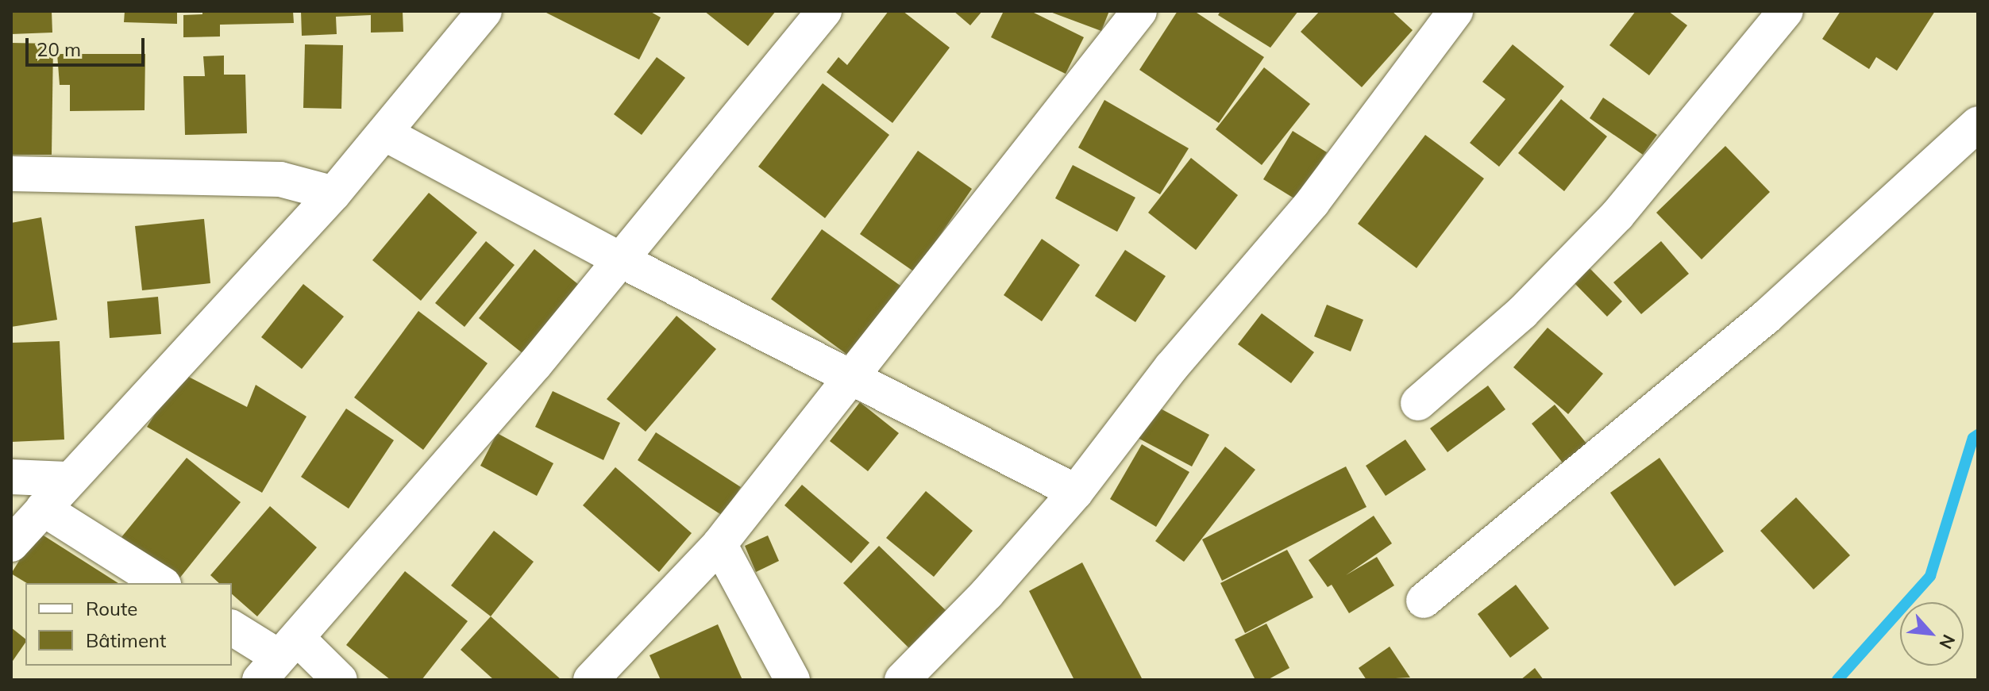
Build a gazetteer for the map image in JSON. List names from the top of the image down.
{
  "legend": ["Route", "Bâtiment"],
  "scale_bar": "20 m",
  "north": "bottom right"
}
